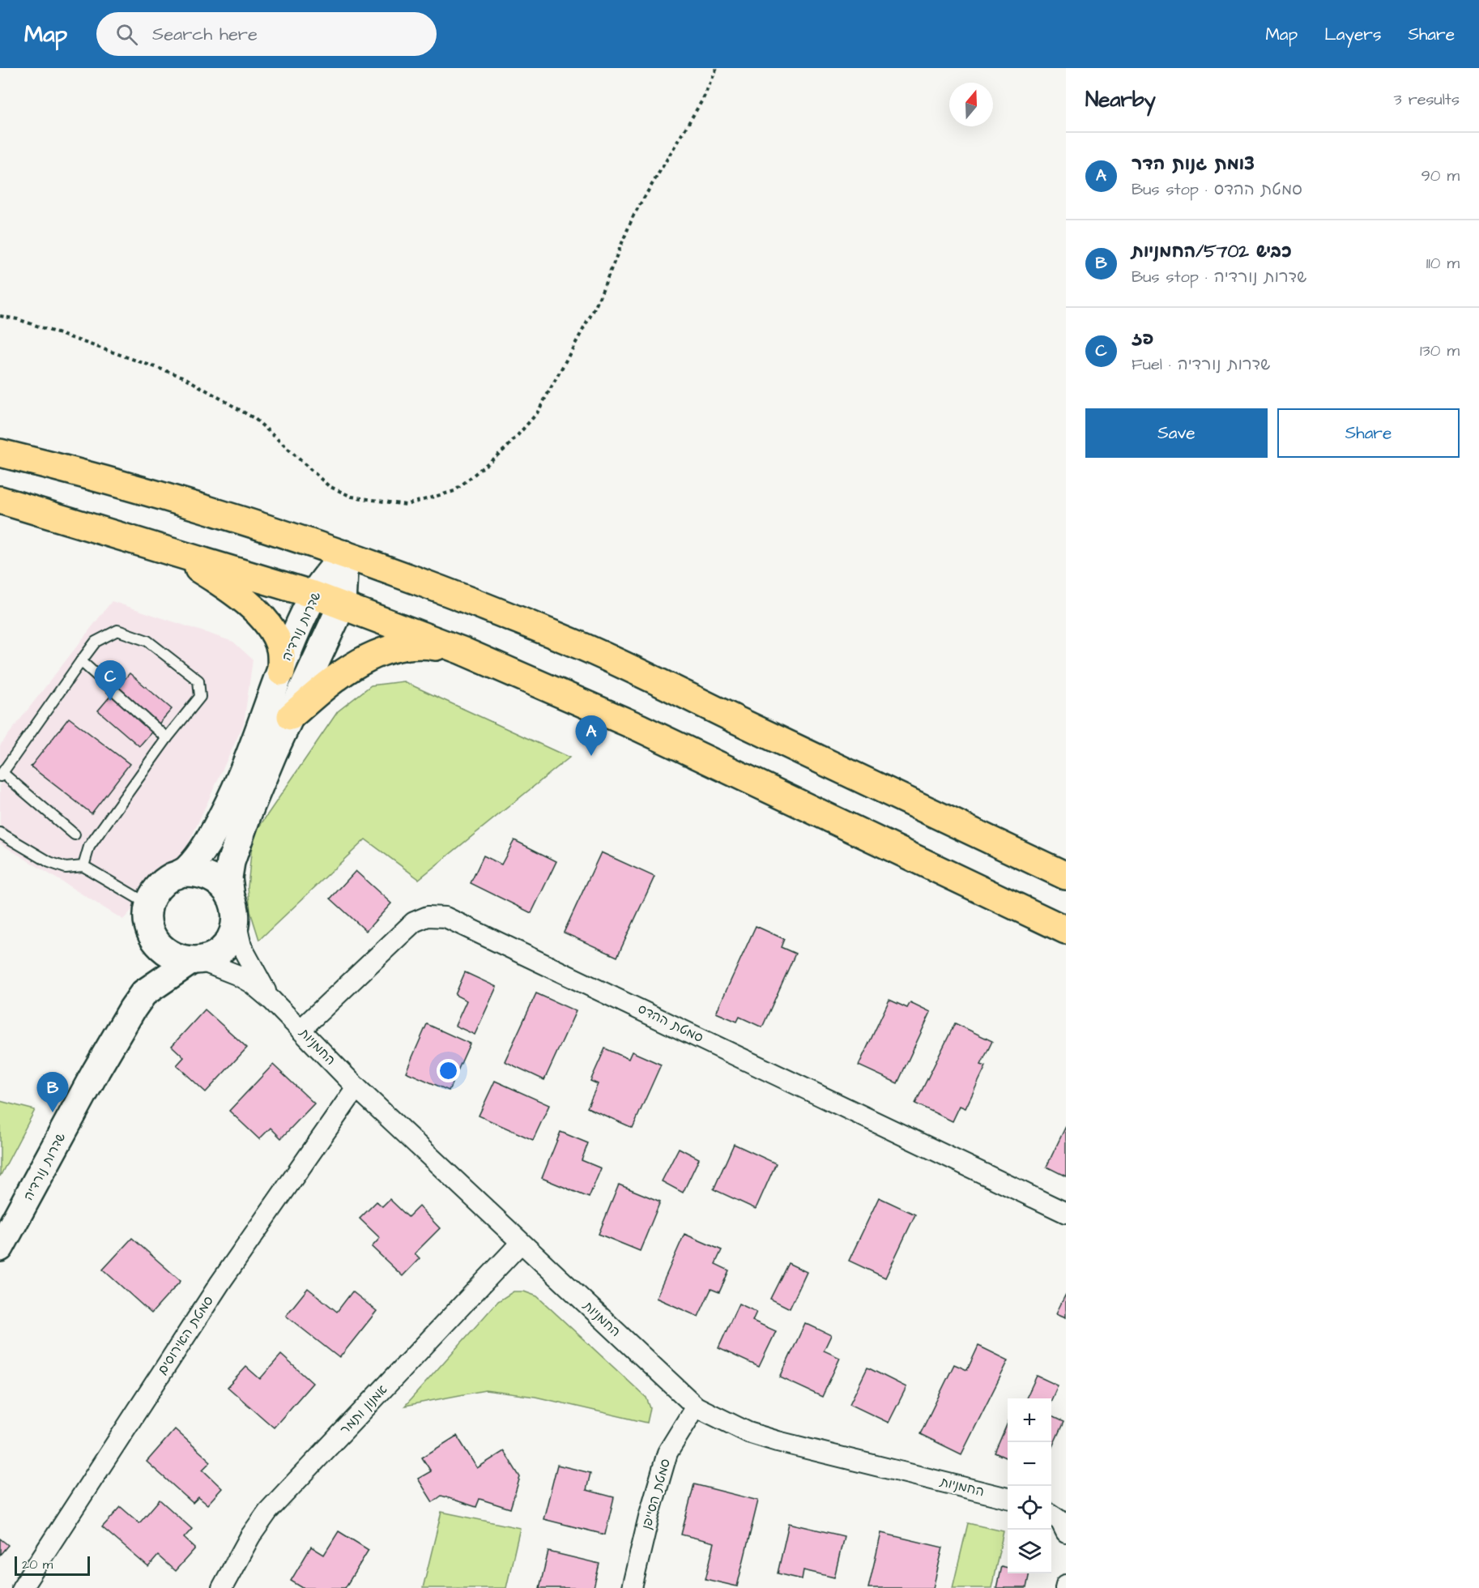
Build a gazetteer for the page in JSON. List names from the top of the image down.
{
  "streets": {
    "street": [
      "שדרות נורדיה",
      "סמטת ההדס",
      "החמניות",
      "סמטת האירוסים",
      "אמנון ותמר",
      "סמטת הסייפן"
    ]
  },
  "crossings": [
    ["שדרות נורדיה", "החמניות"],
    ["סמטת ההדס", "החמניות"],
    ["החמניות", "סמטת האירוסים"],
    ["החמניות", "אמנון ותמר"],
    ["החמניות", "סמטת הסייפן"]
  ],
  "scale_bar": "20 m",
  "north": "top",
  "page": {
    "header": "Map",
    "search": "Search here",
    "nav": ["Map", "Layers", "Share"],
    "heading": ["Nearby", "3 results"],
    "list": [
      {
        "mark": "A",
        "name": "צומת גנות הדר",
        "note": "Bus stop · סמטת ההדס",
        "value": "90 m"
      },
      {
        "mark": "B",
        "name": "כביש 5702/החמניות",
        "note": "Bus stop · שדרות נורדיה",
        "value": "110 m"
      },
      {
        "mark": "C",
        "name": "פז",
        "note": "Fuel · שדרות נורדיה",
        "value": "130 m"
      }
    ],
    "buttons": ["Save", "Share"],
    "pins": ["C", "A", "B"],
    "map_buttons": ["+", "−"],
    "scale": "20 m"
  }
}
